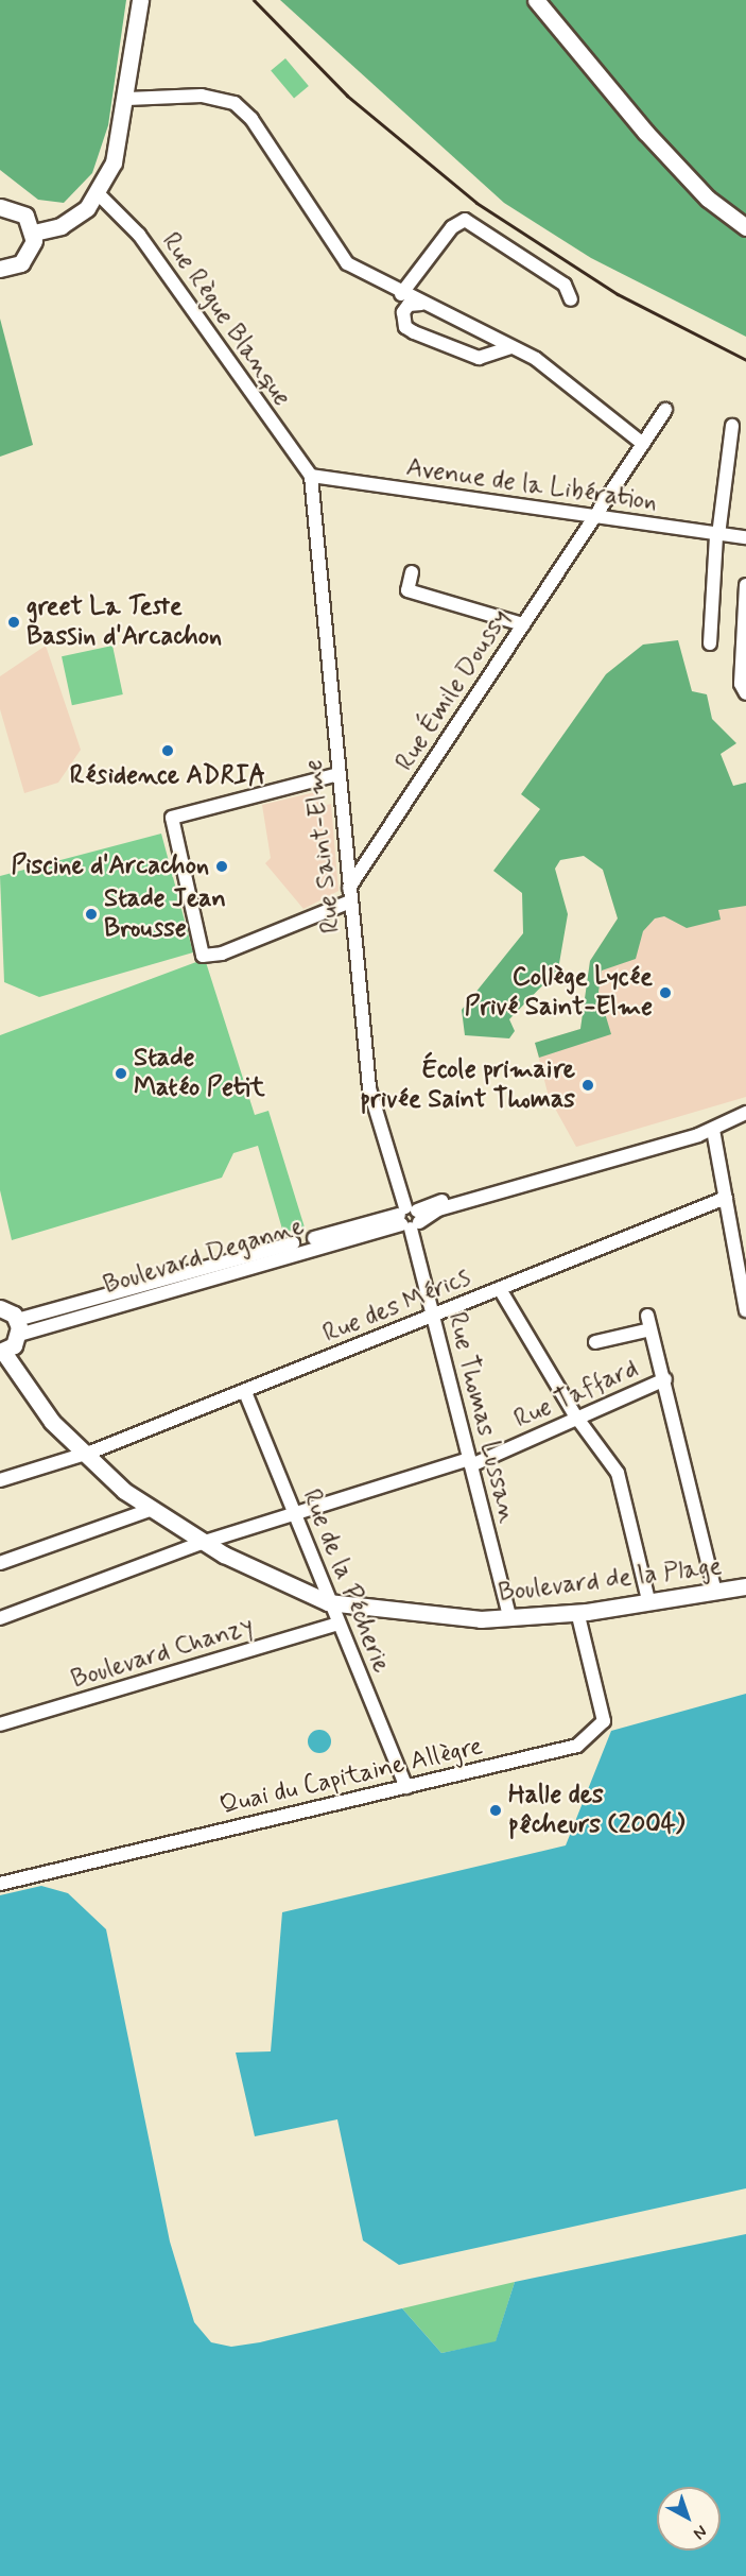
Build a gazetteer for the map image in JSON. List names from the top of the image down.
{
  "streets": {
    "main road": ["Boulevard de la Plage"],
    "street": [
      "Rue Règue Blanque",
      "Avenue de la Libération",
      "Rue Émile Doussy",
      "Rue Saint-Elme",
      "Boulevard Deganne",
      "Rue des Mérics",
      "Rue Taffard",
      "Rue Thomas Lussan",
      "Rue de la Pécherie",
      "Boulevard Chanzy",
      "Quai du Capitaine Allègre"
    ]
  },
  "crossings": [
    ["Rue Règue Blanque", "Avenue de la Libération"],
    ["Rue Règue Blanque", "Rue Saint-Elme"],
    ["Avenue de la Libération", "Rue Émile Doussy"],
    ["Avenue de la Libération", "Rue Saint-Elme"],
    ["Rue Émile Doussy", "Rue Saint-Elme"],
    ["Rue Saint-Elme", "Boulevard Deganne"],
    ["Rue Saint-Elme", "Rue Thomas Lussan"],
    ["Boulevard Deganne", "Rue Thomas Lussan"],
    ["Rue des Mérics", "Rue Thomas Lussan"],
    ["Rue des Mérics", "Boulevard de la Plage"],
    ["Rue des Mérics", "Rue de la Pécherie"],
    ["Rue Taffard", "Rue Thomas Lussan"],
    ["Rue Taffard", "Boulevard de la Plage"],
    ["Rue Taffard", "Rue de la Pécherie"],
    ["Rue Thomas Lussan", "Boulevard de la Plage"],
    ["Boulevard de la Plage", "Rue de la Pécherie"],
    ["Boulevard de la Plage", "Quai du Capitaine Allègre"],
    ["Rue de la Pécherie", "Boulevard Chanzy"],
    ["Rue de la Pécherie", "Quai du Capitaine Allègre"]
  ],
  "places": [
    "greet La Teste Bassin d'Arcachon",
    "Résidence ADRIA",
    "Piscine d'Arcachon",
    "Stade Jean Brousse",
    "Collège Lycée Privé Saint-Elme",
    "Stade Matéo Petit",
    "École primaire privée Saint Thomas",
    "Halle des pêcheurs (2004)"
  ],
  "north": "bottom right"
}
